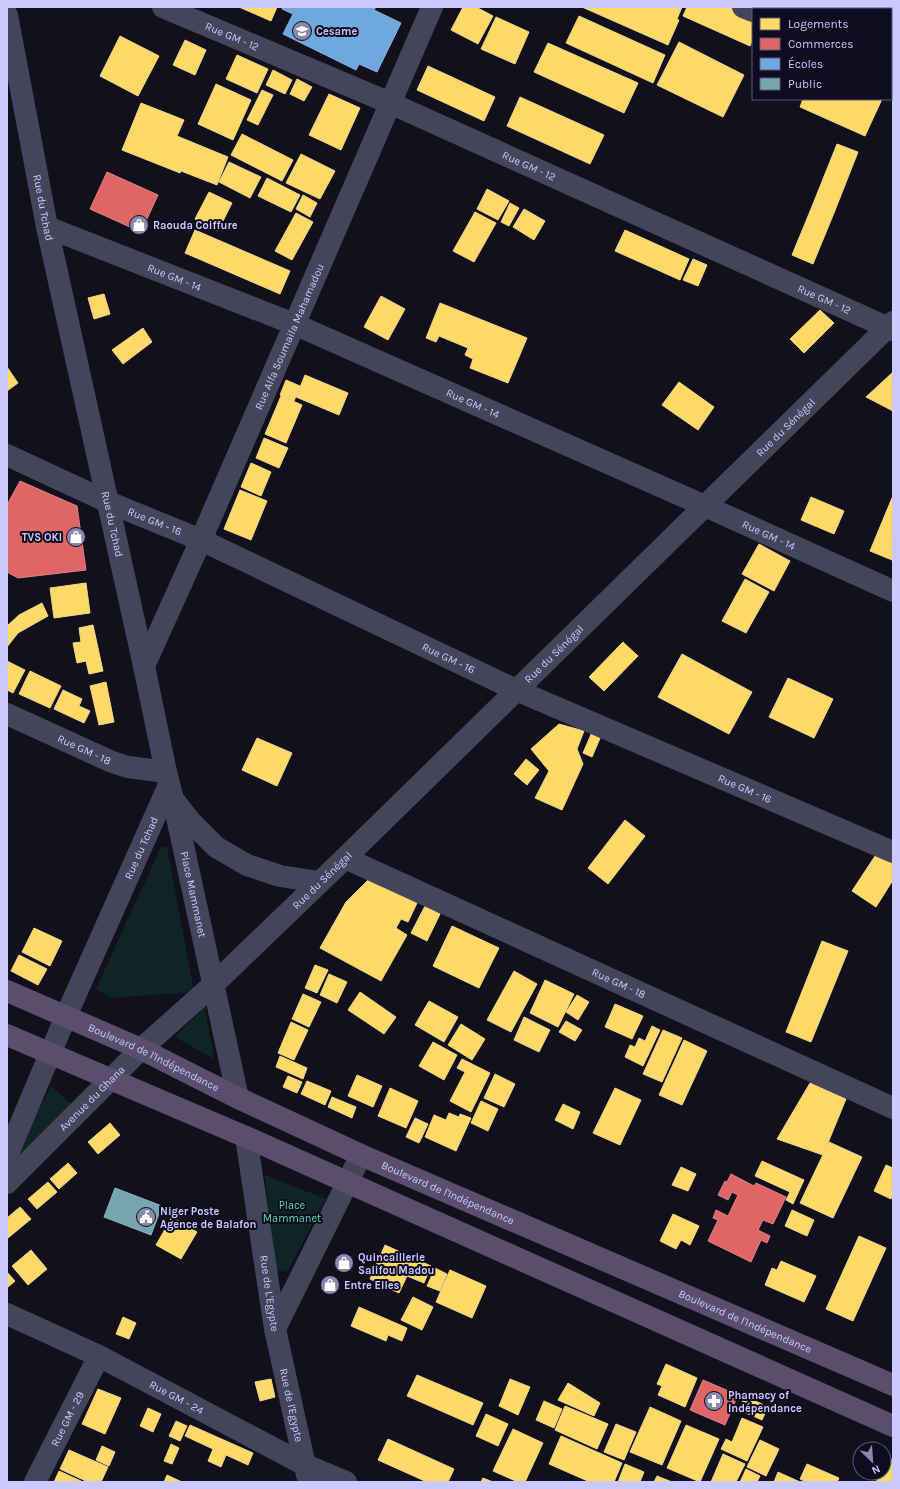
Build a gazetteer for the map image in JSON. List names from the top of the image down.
{
  "streets": {
    "main road": ["Boulevard de l'Indépendance"],
    "street": [
      "Rue GM - 12",
      "Rue du Tchad",
      "Rue GM - 14",
      "Rue Alfa Soumaila Mahamadou",
      "Rue du Sénégal",
      "Rue GM - 16",
      "Rue GM - 18",
      "Place Mammanet",
      "Avenue du Ghana",
      "Rue de L'Egypte",
      "Rue GM - 24",
      "Rue de l'Egypte",
      "Rue GM - 29"
    ]
  },
  "crossings": [
    ["Rue GM - 12", "Rue Alfa Soumaila Mahamadou"],
    ["Rue GM - 12", "Rue du Sénégal"],
    ["Rue du Tchad", "Rue GM - 14"],
    ["Rue du Tchad", "Rue Alfa Soumaila Mahamadou"],
    ["Rue du Tchad", "Rue GM - 16"],
    ["Rue du Tchad", "Rue GM - 18"],
    ["Rue du Tchad", "Place Mammanet"],
    ["Rue du Tchad", "Boulevard de l'Indépendance"],
    ["Rue GM - 14", "Rue Alfa Soumaila Mahamadou"],
    ["Rue GM - 14", "Rue du Sénégal"],
    ["Rue Alfa Soumaila Mahamadou", "Rue GM - 16"],
    ["Rue du Sénégal", "Rue GM - 16"],
    ["Rue du Sénégal", "Rue GM - 18"],
    ["Rue du Sénégal", "Place Mammanet"],
    ["Rue du Sénégal", "Avenue du Ghana"],
    ["Rue GM - 18", "Place Mammanet"],
    ["Place Mammanet", "Boulevard de l'Indépendance"],
    ["Place Mammanet", "Avenue du Ghana"],
    ["Boulevard de l'Indépendance", "Avenue du Ghana"],
    ["Boulevard de l'Indépendance", "Rue de L'Egypte"],
    ["Rue de L'Egypte", "Rue de l'Egypte"],
    ["Rue GM - 24", "Rue de l'Egypte"],
    ["Rue GM - 24", "Rue GM - 29"]
  ],
  "parks": ["Place Mammanet"],
  "places": {
    "school or university": ["Cesame"],
    "shop": [
      "Raouda Coiffure",
      "TVS OKI",
      "Quincaillerie Salifou Madou",
      "Entre Elles"
    ],
    "public building": ["Niger Poste Agence de Balafon"],
    "pharmacy": ["Phamacy of Indépendance"]
  },
  "legend": [
    "Logements",
    "Commerces",
    "Écoles",
    "Public"
  ],
  "north": "bottom right"
}
